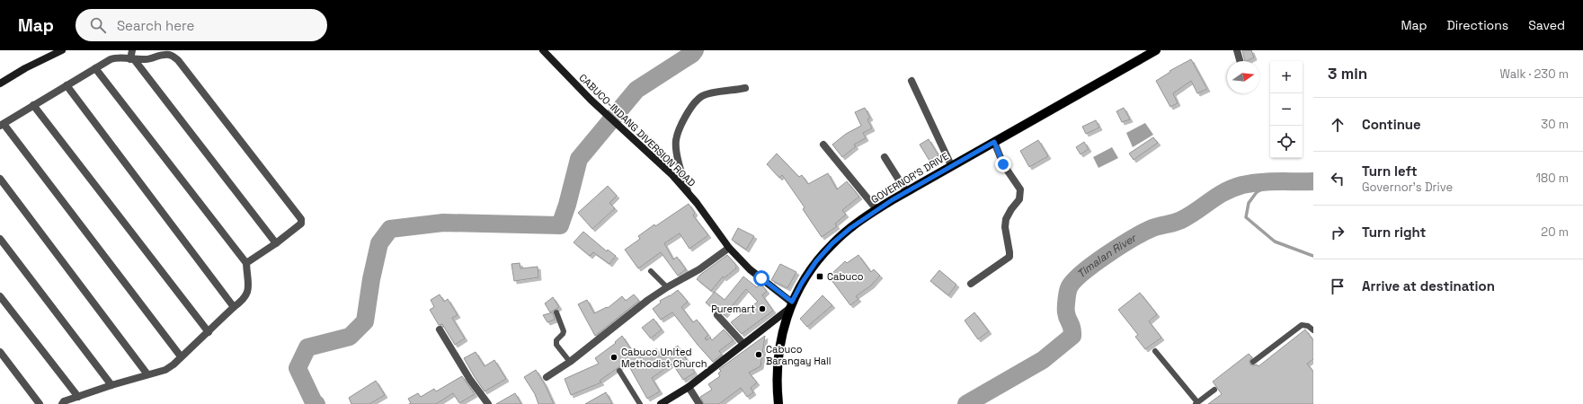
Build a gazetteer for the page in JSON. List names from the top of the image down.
{
  "streets": {
    "main road": ["CABUCO-INDANG DIVERSION ROAD", "GOVERNOR'S DRIVE"]
  },
  "crossings": [
    ["CABUCO-INDANG DIVERSION ROAD", "GOVERNOR'S DRIVE"]
  ],
  "water": ["Timalan River"],
  "places": {
    "transit": ["Cabuco"],
    "other": ["Puremart", "Cabuco Barangay Hall", "Cabuco United Methodist Church"]
  },
  "north": "right",
  "page": {
    "header": "Map",
    "search": "Search here",
    "nav": ["Map", "Directions", "Saved"],
    "heading": ["3 min", "Walk · 230 m"],
    "map_buttons": ["+", "−"],
    "list": [
      ["Continue", "30 m"],
      ["Turn left", "Governor's Drive", "180 m"],
      ["Turn right", "20 m"],
      "Arrive at destination"
    ]
  }
}
